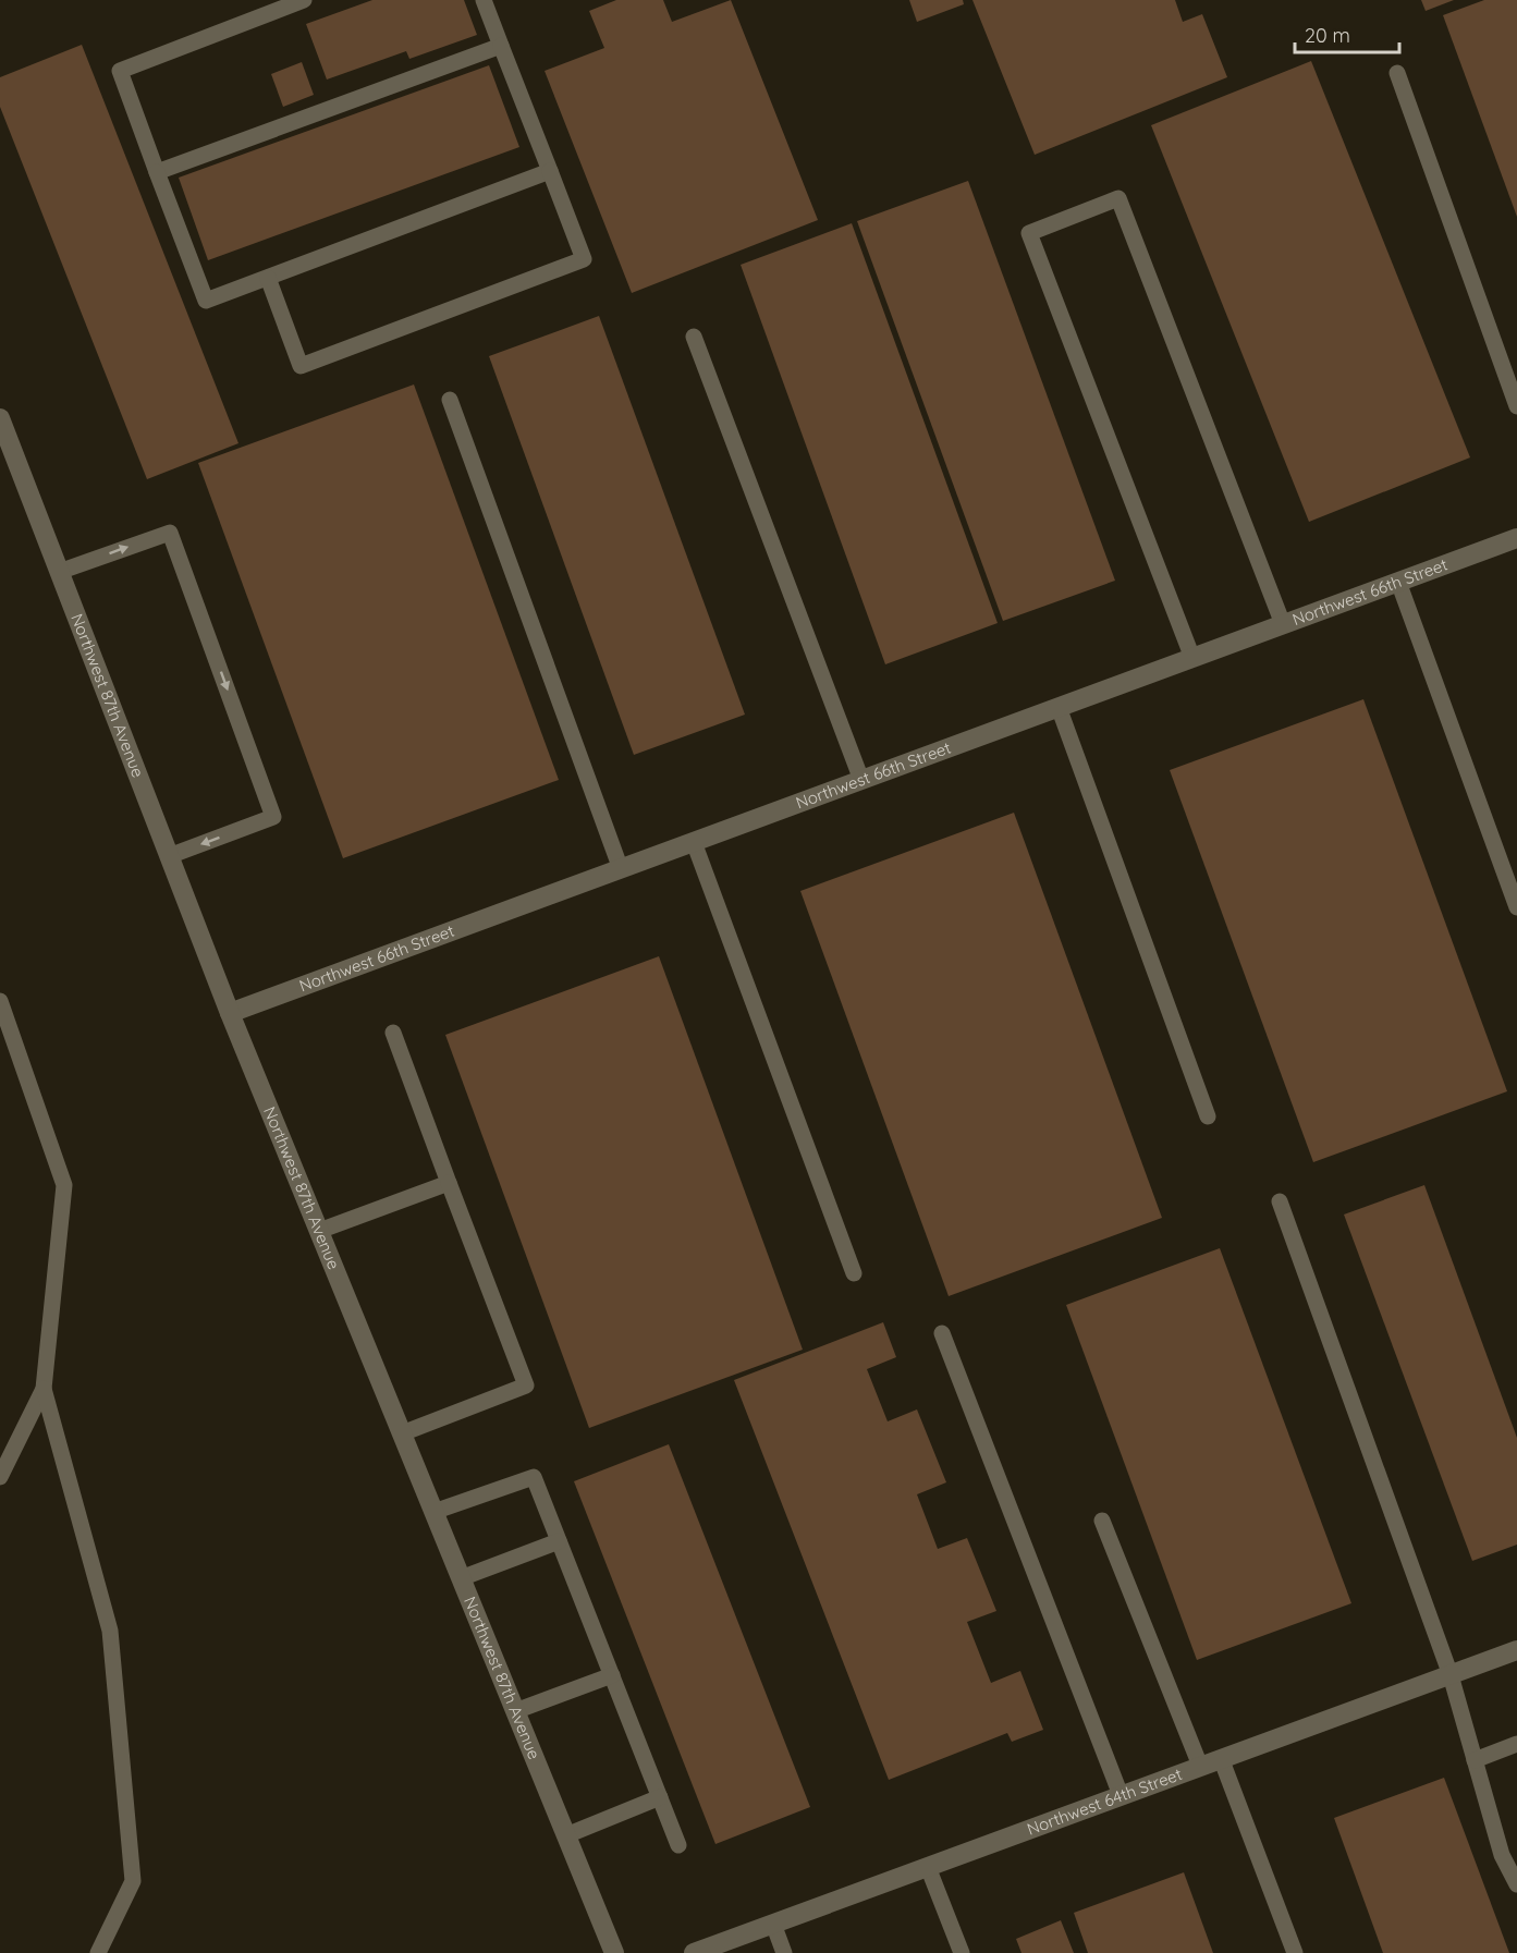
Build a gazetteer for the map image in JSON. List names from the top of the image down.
{
  "streets": {
    "street": ["Northwest 66th Street", "Northwest 87th Avenue", "Northwest 64th Street"]
  },
  "crossings": [
    ["Northwest 66th Street", "Northwest 87th Avenue"]
  ],
  "scale_bar": "20 m"
}
